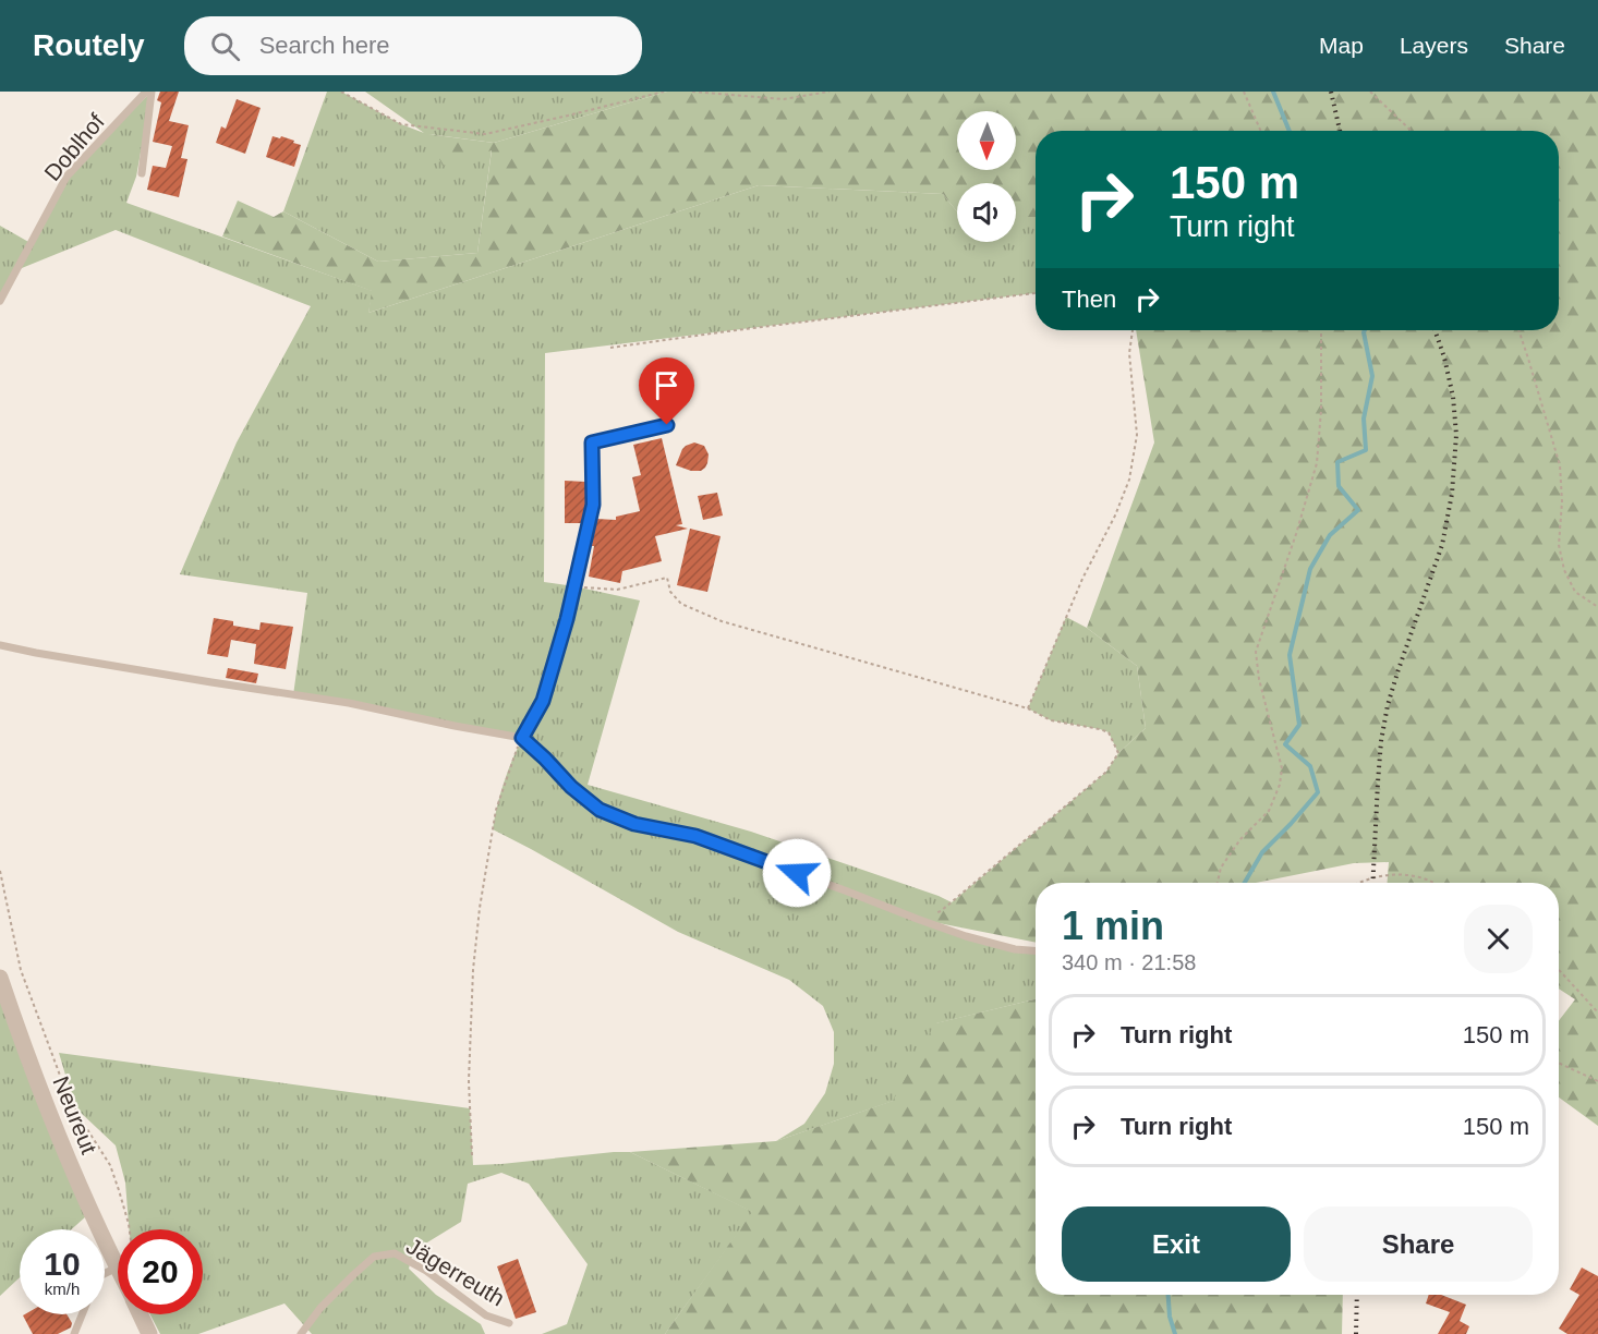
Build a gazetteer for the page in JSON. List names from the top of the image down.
{
  "streets": {
    "street": ["Neureut"],
    "lane": ["Doblhof", "Jägerreuth"]
  },
  "north": "bottom",
  "page": {
    "header": "Routely",
    "search": "Search here",
    "nav": ["Map", "Layers", "Share"],
    "turn": ["150 m", "Turn right"],
    "then": "Then",
    "heading": ["1 min", "340 m · 21:58"],
    "list": [
      {
        "name": "Turn right",
        "value": "150 m"
      },
      {
        "name": "Turn right",
        "value": "150 m"
      }
    ],
    "buttons": ["Exit", "Share"],
    "speed": "10 km/h",
    "limit": "20"
  }
}
